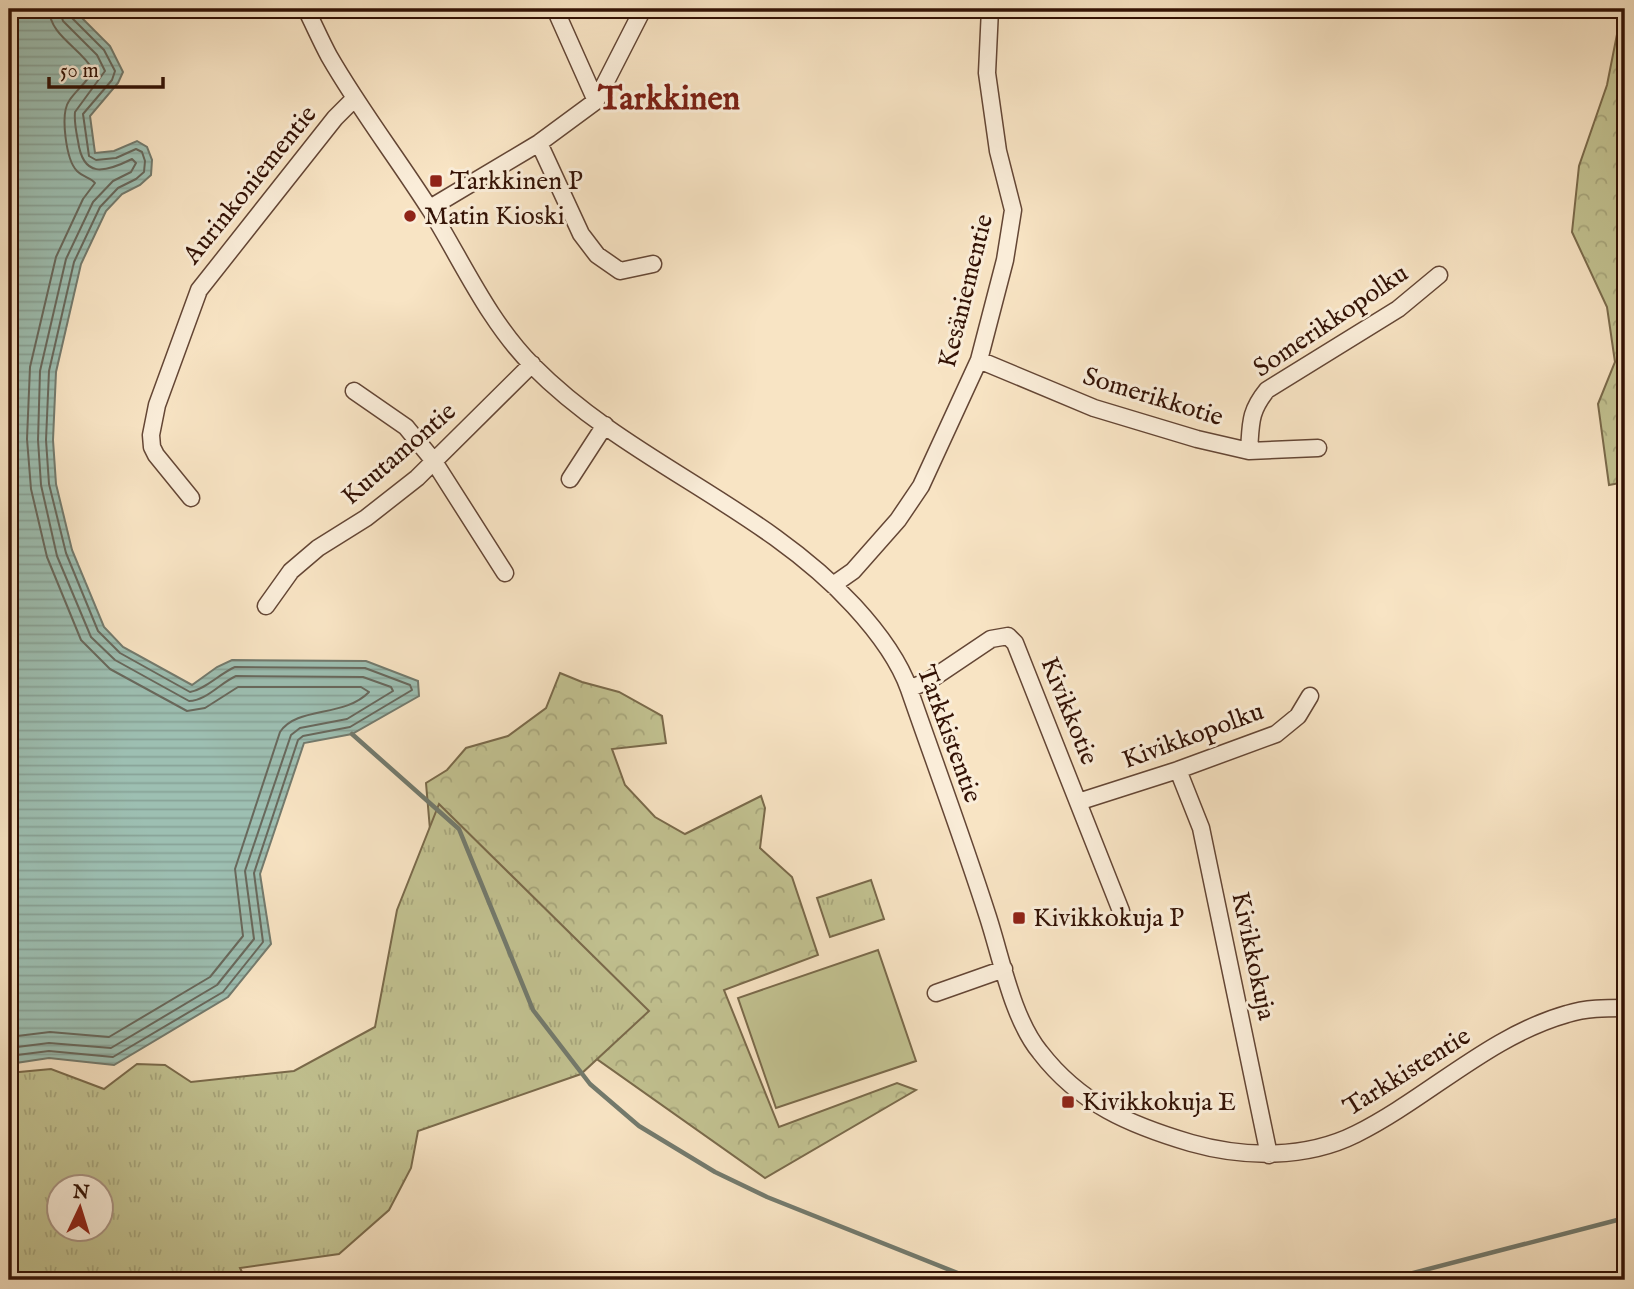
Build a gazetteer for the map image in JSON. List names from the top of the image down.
{
  "streets": {
    "street": [
      "Aurinkoniementie",
      "Kesäniementie",
      "Somerikkopolku",
      "Somerikkotie",
      "Kuutamontie",
      "Kivikkotie",
      "Tarkkistentie",
      "Kivikkopolku",
      "Kivikkokuja"
    ]
  },
  "crossings": [
    ["Aurinkoniementie", "Tarkkistentie"],
    ["Kesäniementie", "Somerikkotie"],
    ["Kesäniementie", "Tarkkistentie"],
    ["Somerikkopolku", "Somerikkotie"],
    ["Kuutamontie", "Tarkkistentie"],
    ["Kivikkotie", "Tarkkistentie"],
    ["Kivikkotie", "Kivikkopolku"],
    ["Tarkkistentie", "Kivikkokuja"],
    ["Kivikkopolku", "Kivikkokuja"]
  ],
  "districts": ["Tarkkinen"],
  "places": {
    "transit": ["Tarkkinen P", "Kivikkokuja P", "Kivikkokuja E"],
    "other": ["Matin Kioski"]
  },
  "scale_bar": "50 m",
  "north": "top"
}
